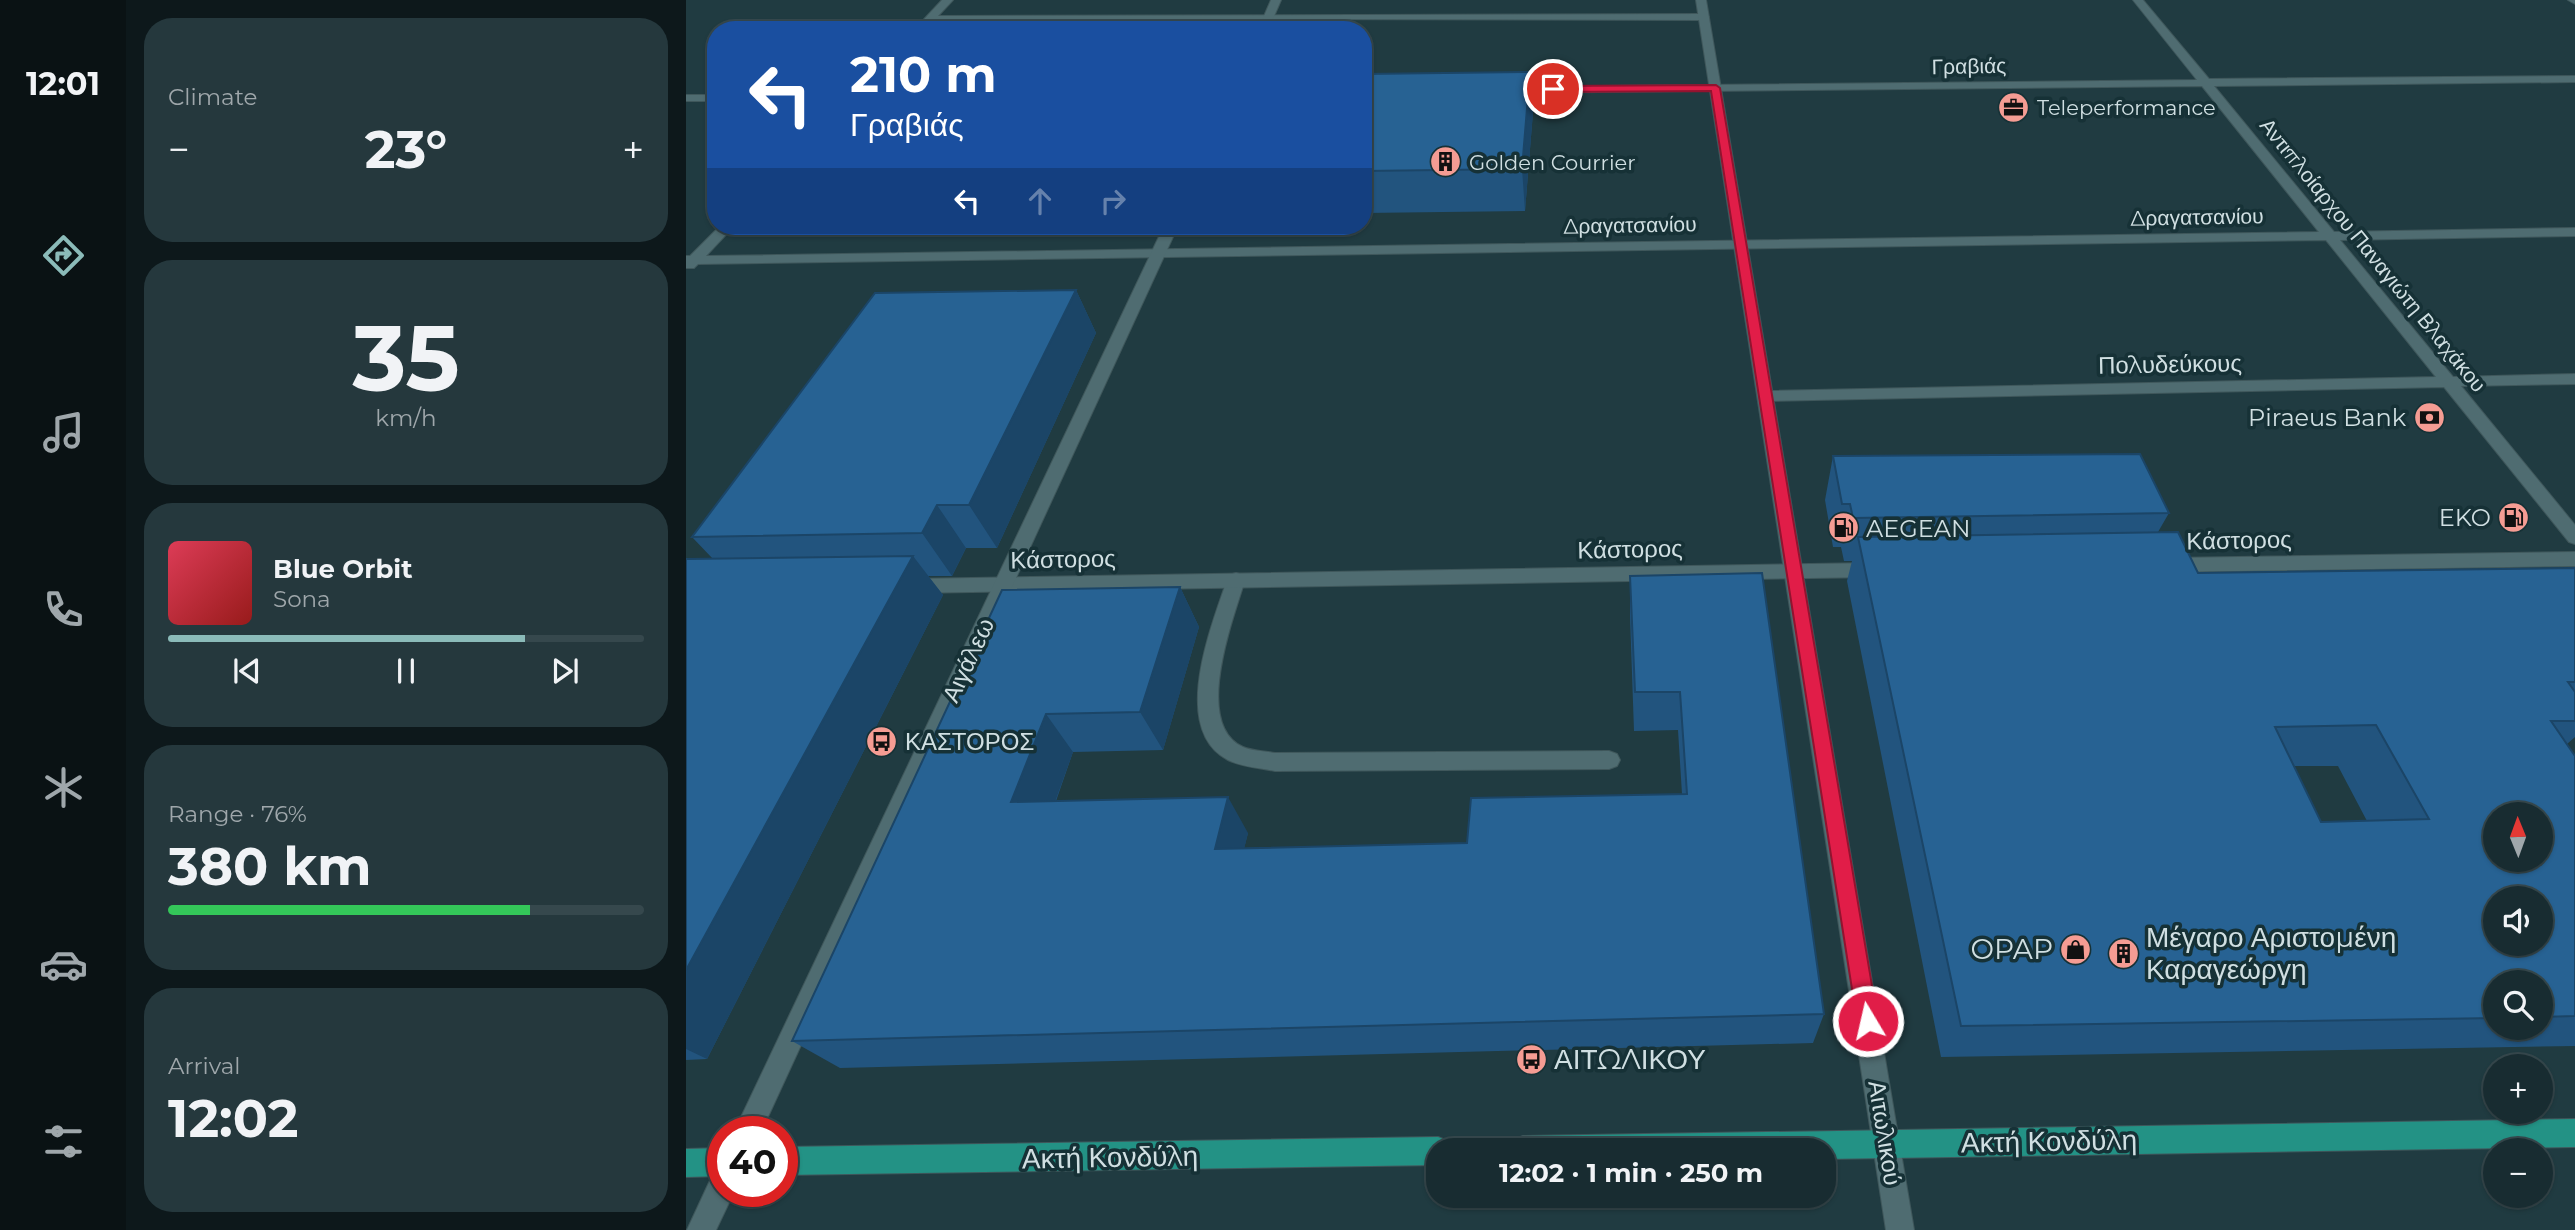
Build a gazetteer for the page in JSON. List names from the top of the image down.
{
  "streets": {
    "main road": ["Ακτή Κονδύλη"],
    "street": [
      "Γραβιάς",
      "Δραγατσανίου",
      "Αντιπλοίαρχου Παναγιώτη Βλαχάκου",
      "Πολυδεύκους",
      "Κάστορος",
      "Αιγάλεω",
      "Αιτωλικού"
    ]
  },
  "crossings": [
    ["Γραβιάς", "Αντιπλοίαρχου Παναγιώτη Βλαχάκου"],
    ["Γραβιάς", "Αιτωλικού"],
    ["Δραγατσανίου", "Αντιπλοίαρχου Παναγιώτη Βλαχάκου"],
    ["Δραγατσανίου", "Αιγάλεω"],
    ["Δραγατσανίου", "Αιτωλικού"],
    ["Αντιπλοίαρχου Παναγιώτη Βλαχάκου", "Πολυδεύκους"],
    ["Πολυδεύκους", "Αιτωλικού"],
    ["Κάστορος", "Αιγάλεω"],
    ["Κάστορος", "Αιτωλικού"],
    ["Αιτωλικού", "Ακτή Κονδύλη"]
  ],
  "places": {
    "office": ["Teleperformance"],
    "building": ["Golden Courrier", "Μέγαρο Αριστομένη Καραγεώργη"],
    "bank": ["Piraeus Bank"],
    "fuel station": ["EKO", "AEGEAN"],
    "bus stop": ["ΚΑΣΤΟΡΟΣ", "ΑΙΤΩΛΙΚΟΥ"],
    "shop": ["OPAP"]
  },
  "north": "top",
  "page": {
    "tabs": "12:01",
    "tile": [
      "Climate",
      ["35", "km/h"],
      ["Range · 76%", "380 km"],
      ["Arrival", "12:02"]
    ],
    "turn": ["210 m", "Γραβιάς"],
    "heat": ["−", "23°", "+"],
    "song": ["Blue Orbit", "Sona"],
    "map_buttons": ["+", "−"],
    "limit": "40",
    "trip": "12:02 · 1 min · 250 m"
  }
}
